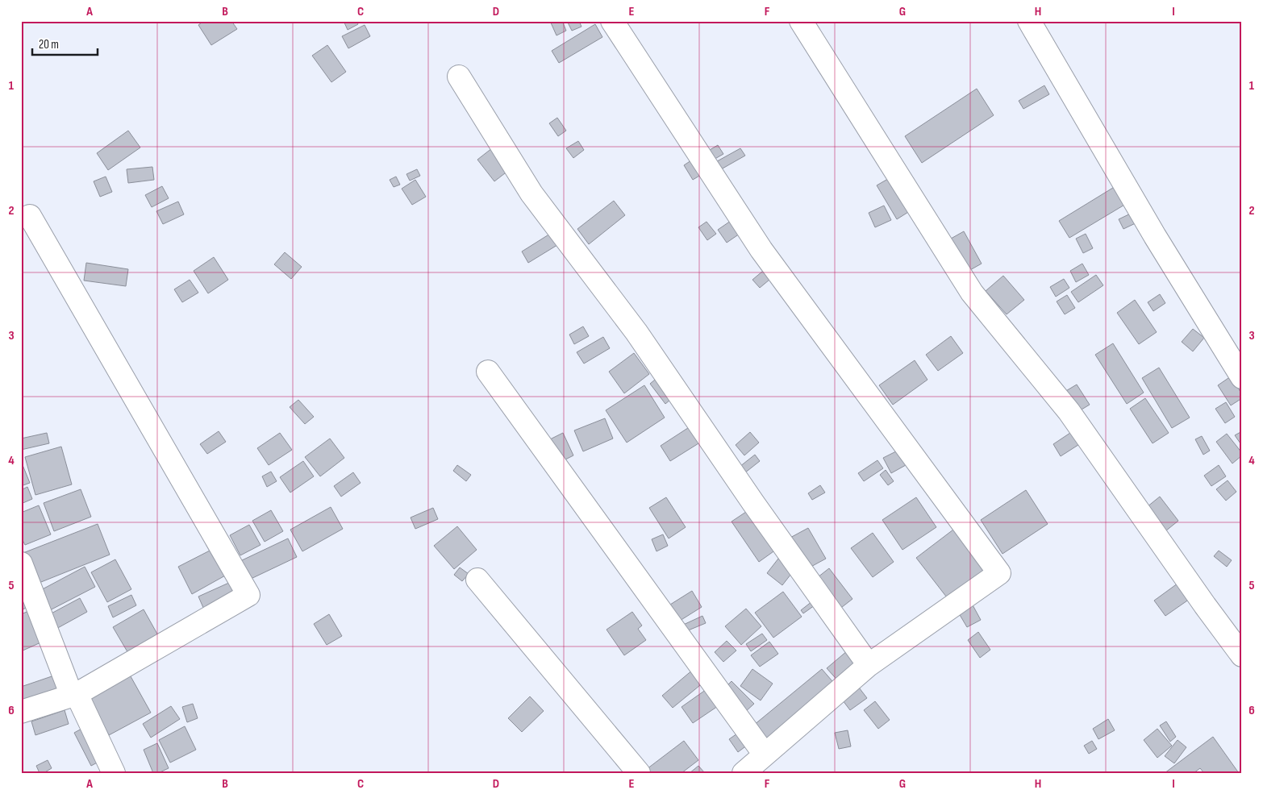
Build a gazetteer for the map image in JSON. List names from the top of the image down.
{
  "scale_bar": "20 m",
  "grid": {
    "columns": [
      "A",
      "B",
      "C",
      "D",
      "E",
      "F",
      "G",
      "H",
      "I"
    ],
    "rows": [
      "1",
      "2",
      "3",
      "4",
      "5",
      "6"
    ]
  }
}
